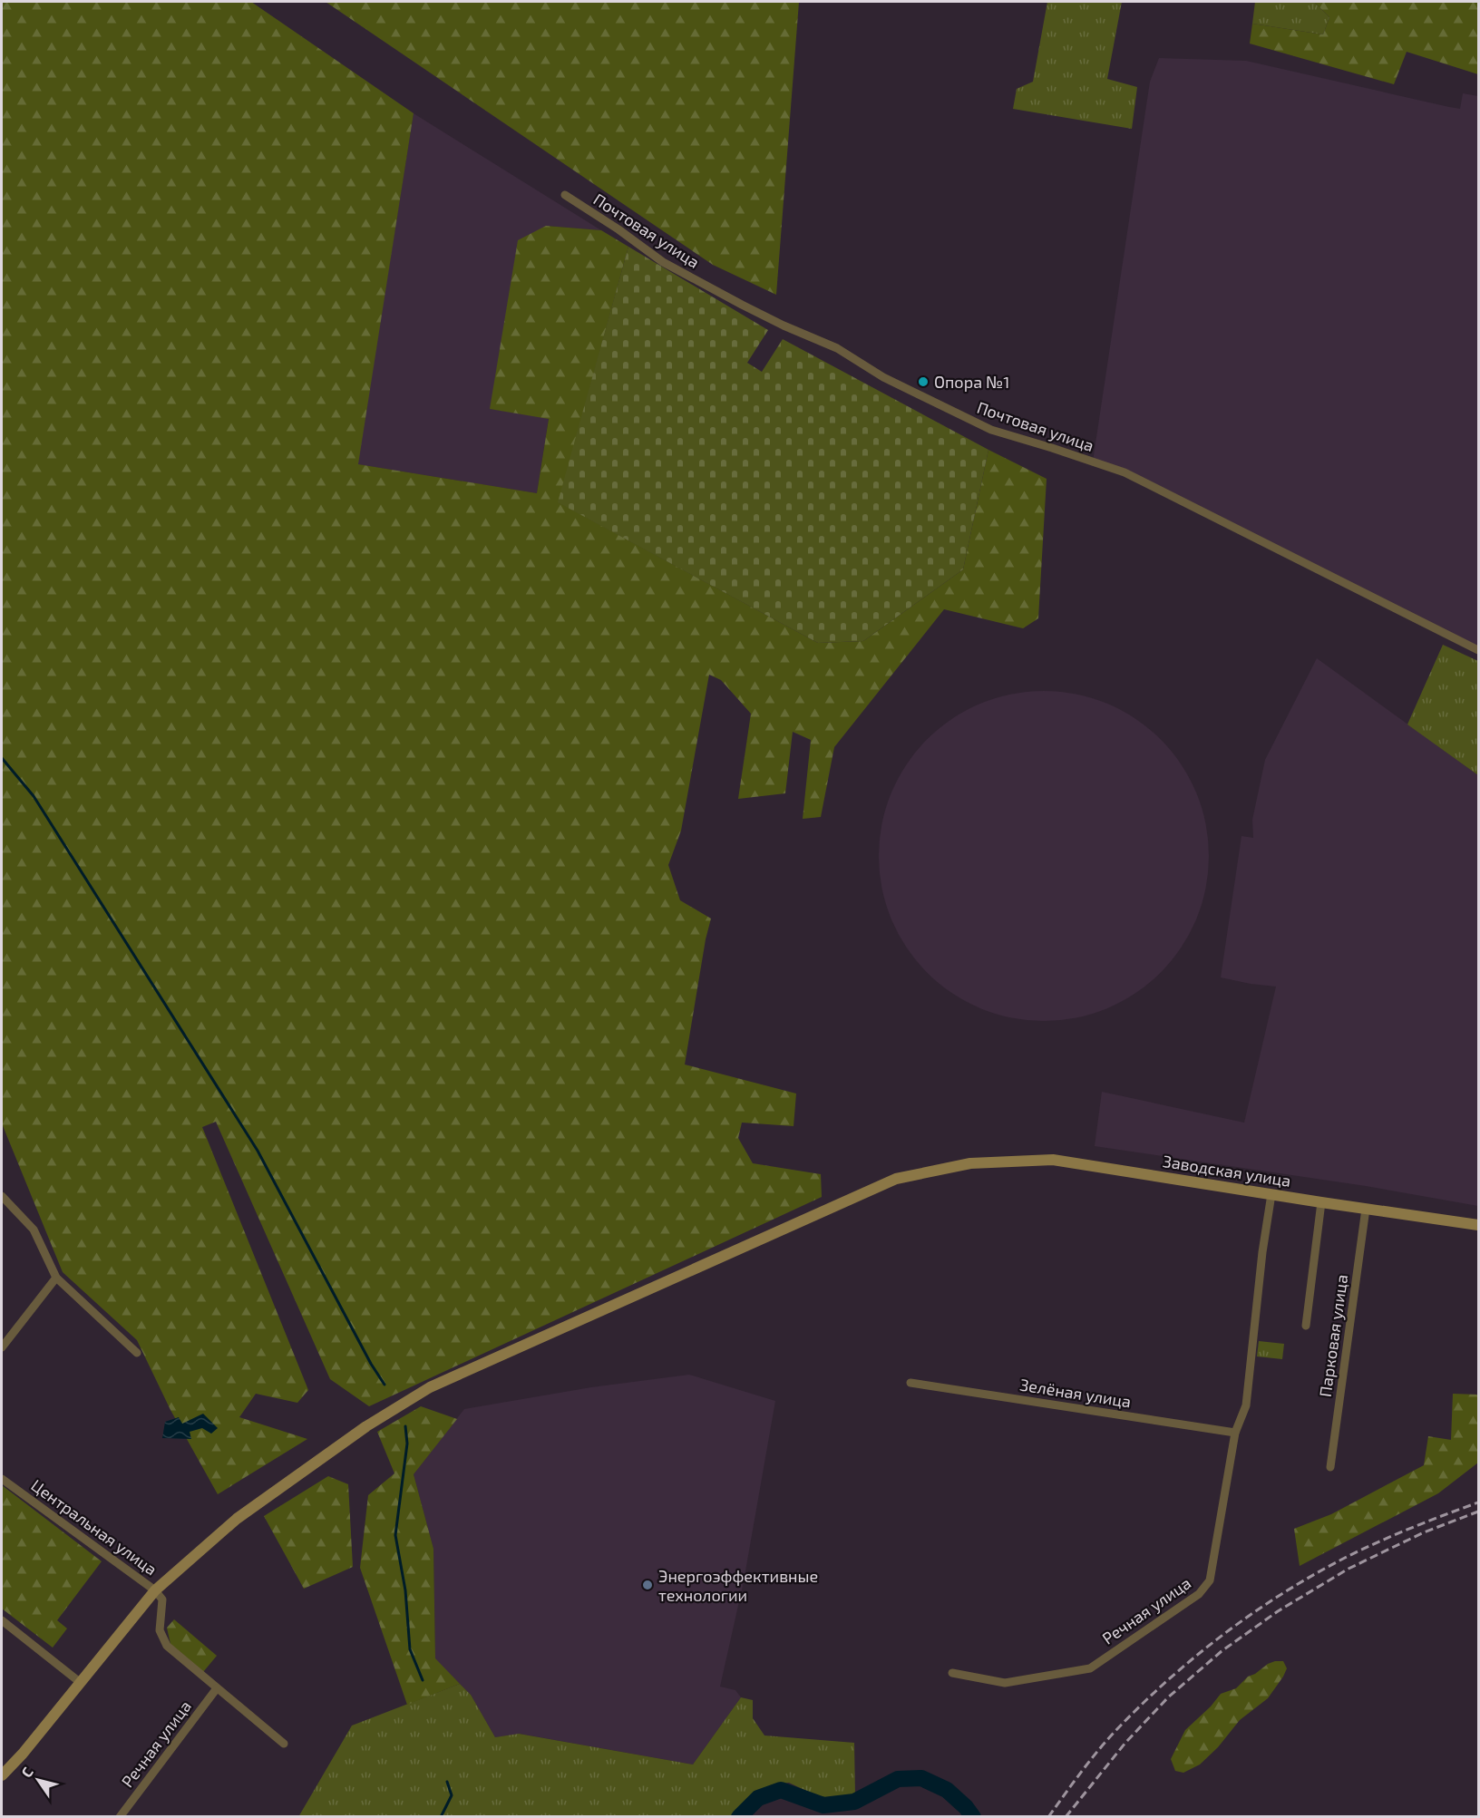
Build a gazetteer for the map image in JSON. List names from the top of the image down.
{
  "streets": {
    "main road": ["Заводская улица"],
    "street": [
      "Почтовая улица",
      "Парковая улица",
      "Зелёная улица",
      "Центральная улица",
      "Речная улица"
    ]
  },
  "crossings": [
    ["Заводская улица", "Парковая улица"],
    ["Заводская улица", "Центральная улица"],
    ["Зелёная улица", "Речная улица"],
    ["Центральная улица", "Речная улица"]
  ],
  "places": ["Опора №1", "Энергоэффективные технологии"],
  "north": "top left"
}
